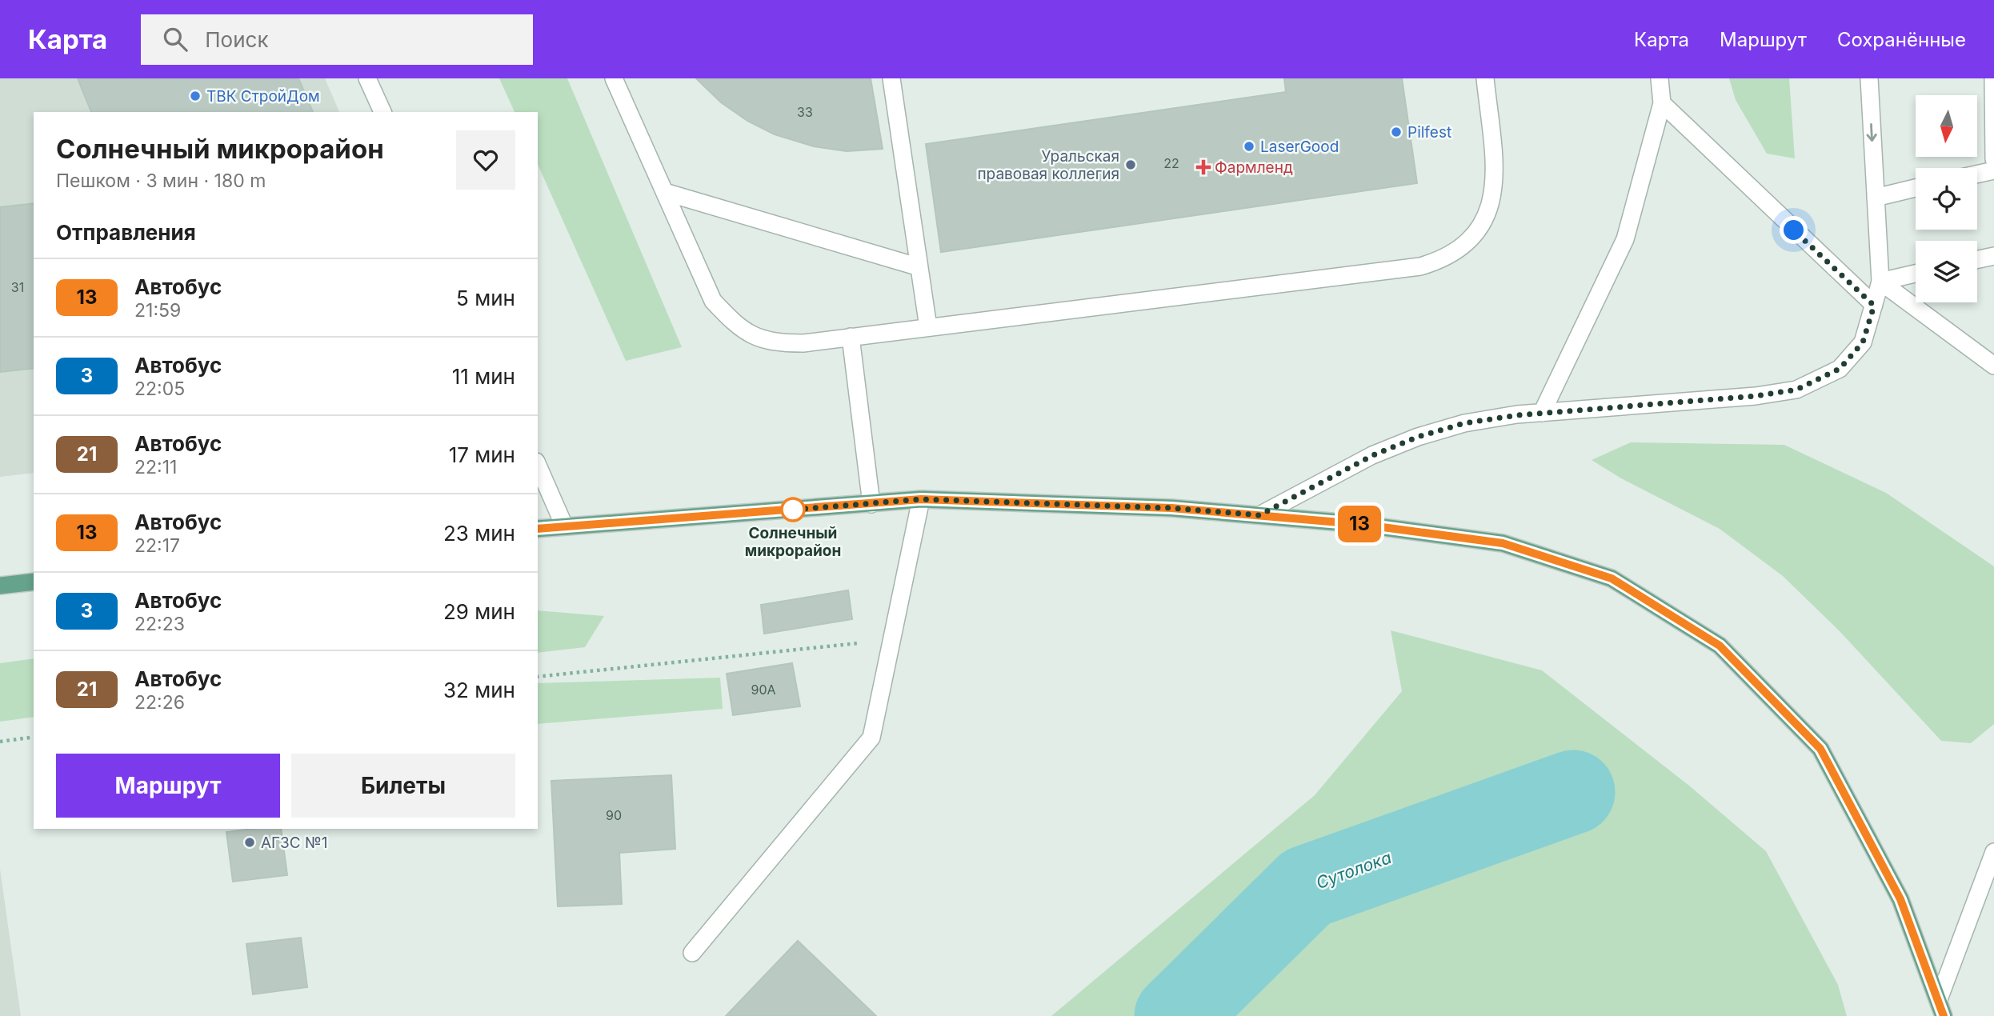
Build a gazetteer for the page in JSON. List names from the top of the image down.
{
  "water": ["Сутолока"],
  "places": {
    "other": [
      "ТВК СтройДом",
      "Pilfest",
      "LaserGood",
      "Уральская правовая коллегия",
      "Солнечный микрорайон",
      "АГЗС №1"
    ],
    "health": ["Фармленд"]
  },
  "lines": ["bus line 13"],
  "house_numbers": [
    "33",
    "22",
    "31",
    "90А",
    "90"
  ],
  "north": "bottom",
  "page": {
    "header": "Карта",
    "search": "Поиск",
    "nav": ["Карта", "Маршрут", "Сохранённые"],
    "on_map": "13",
    "heading": [
      ["Солнечный микрорайон", "Пешком · 3 мин · 180 m"],
      "Отправления"
    ],
    "list": [
      {
        "mark": "13",
        "name": "Автобус",
        "note": "21:59",
        "value": "5 мин"
      },
      {
        "mark": "3",
        "name": "Автобус",
        "note": "22:05",
        "value": "11 мин"
      },
      {
        "mark": "21",
        "name": "Автобус",
        "note": "22:11",
        "value": "17 мин"
      },
      {
        "mark": "13",
        "name": "Автобус",
        "note": "22:17",
        "value": "23 мин"
      },
      {
        "mark": "3",
        "name": "Автобус",
        "note": "22:23",
        "value": "29 мин"
      },
      {
        "mark": "21",
        "name": "Автобус",
        "note": "22:26",
        "value": "32 мин"
      }
    ],
    "buttons": ["Маршрут", "Билеты"]
  }
}
